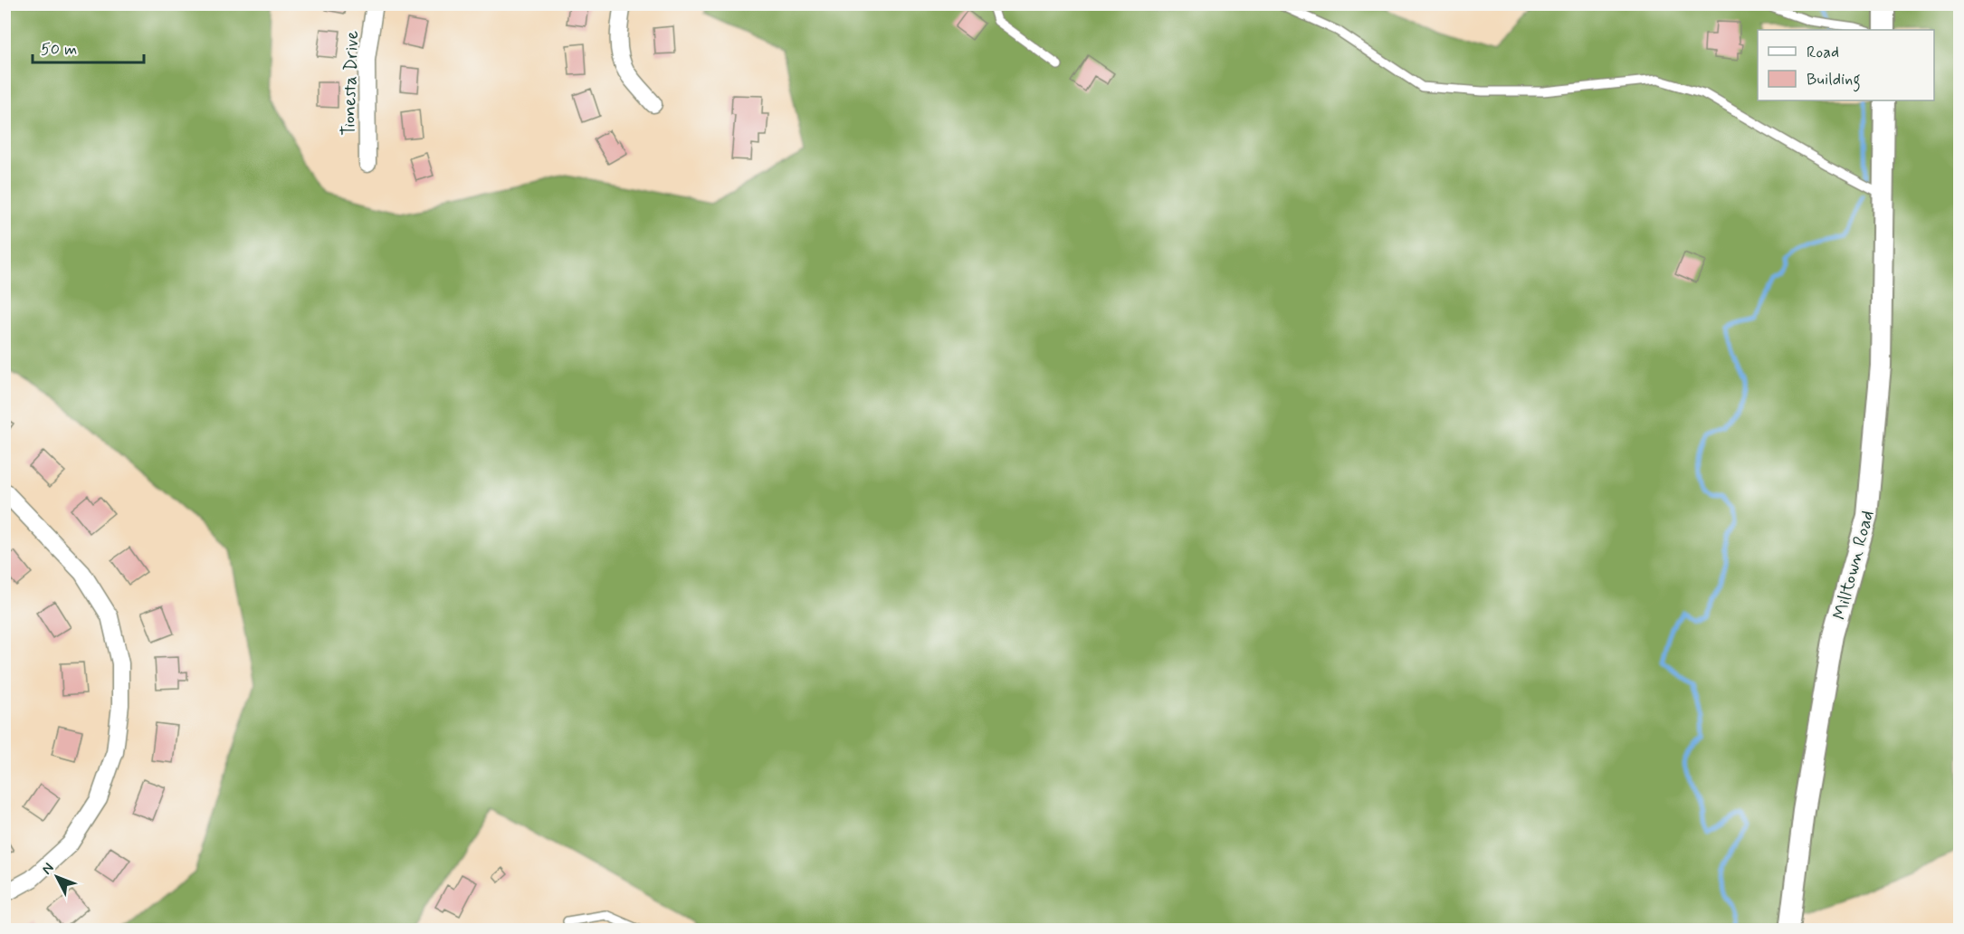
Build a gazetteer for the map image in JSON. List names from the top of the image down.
{
  "streets": {
    "street": ["Tionesta Drive", "Milltown Road"]
  },
  "legend": ["Road", "Building"],
  "scale_bar": "50 m",
  "north": "top left"
}
